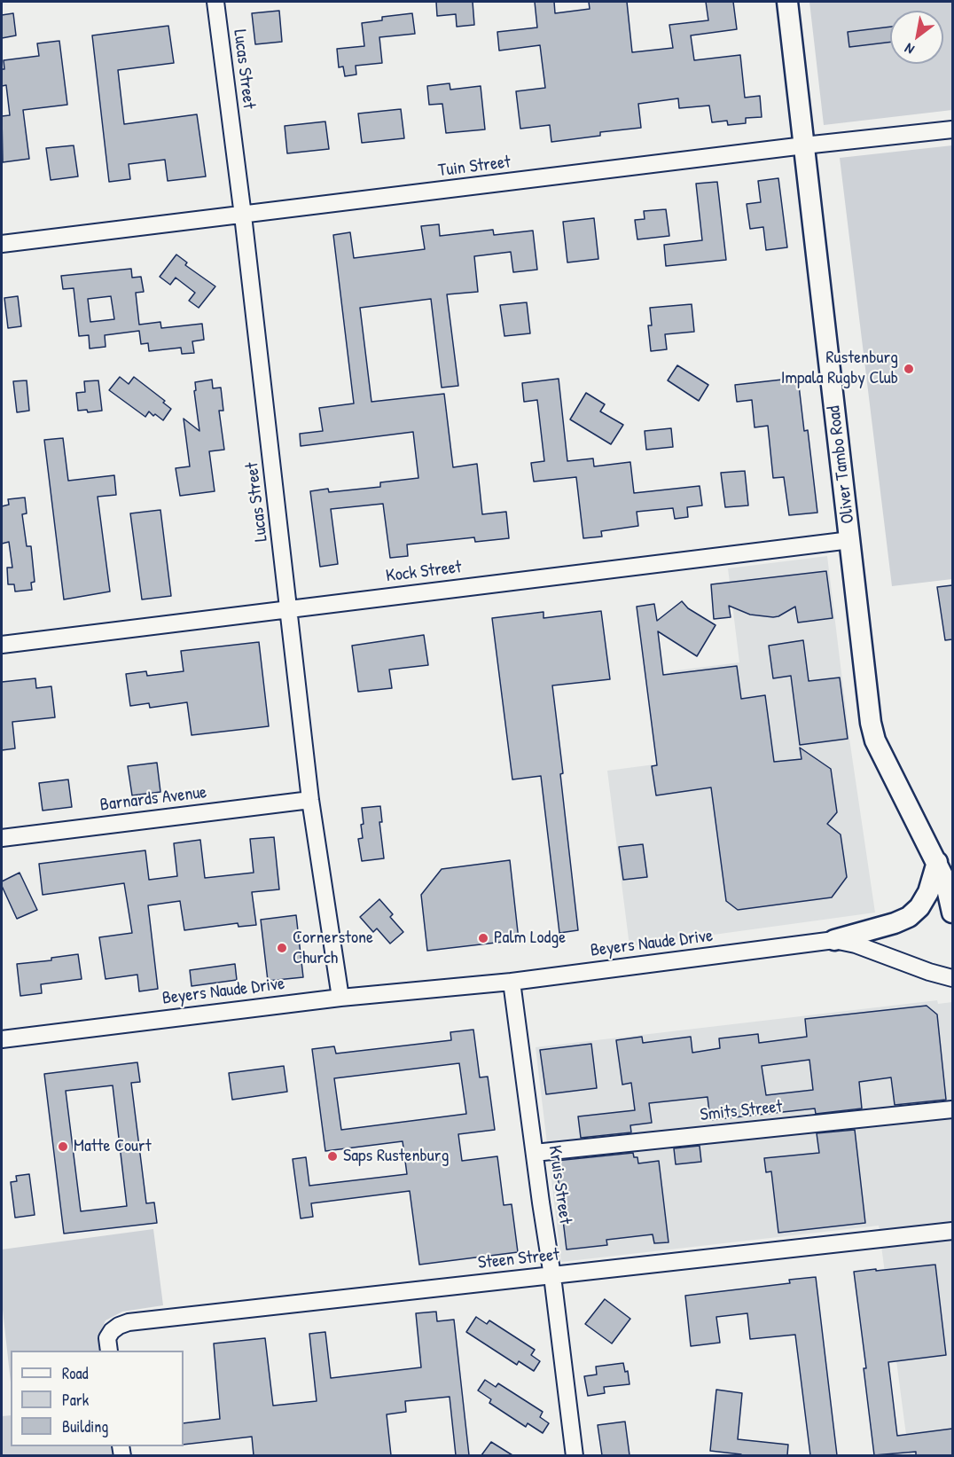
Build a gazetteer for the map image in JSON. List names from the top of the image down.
{
  "streets": {
    "main road": ["Oliver Tambo Road"],
    "street": [
      "Lucas Street",
      "Tuin Street",
      "Kock Street",
      "Barnards Avenue",
      "Beyers Naude Drive",
      "Smits Street",
      "Kruis Street",
      "Steen Street"
    ]
  },
  "crossings": [
    ["Lucas Street", "Tuin Street"],
    ["Lucas Street", "Kock Street"],
    ["Lucas Street", "Barnards Avenue"],
    ["Lucas Street", "Beyers Naude Drive"],
    ["Tuin Street", "Oliver Tambo Road"],
    ["Oliver Tambo Road", "Kock Street"],
    ["Beyers Naude Drive", "Kruis Street"],
    ["Smits Street", "Kruis Street"],
    ["Kruis Street", "Steen Street"]
  ],
  "places": [
    "Rustenburg Impala Rugby Club",
    "Palm Lodge",
    "Cornerstone Church",
    "Matte Court",
    "Saps Rustenburg"
  ],
  "legend": ["Road", "Park", "Building"],
  "north": "bottom left"
}
